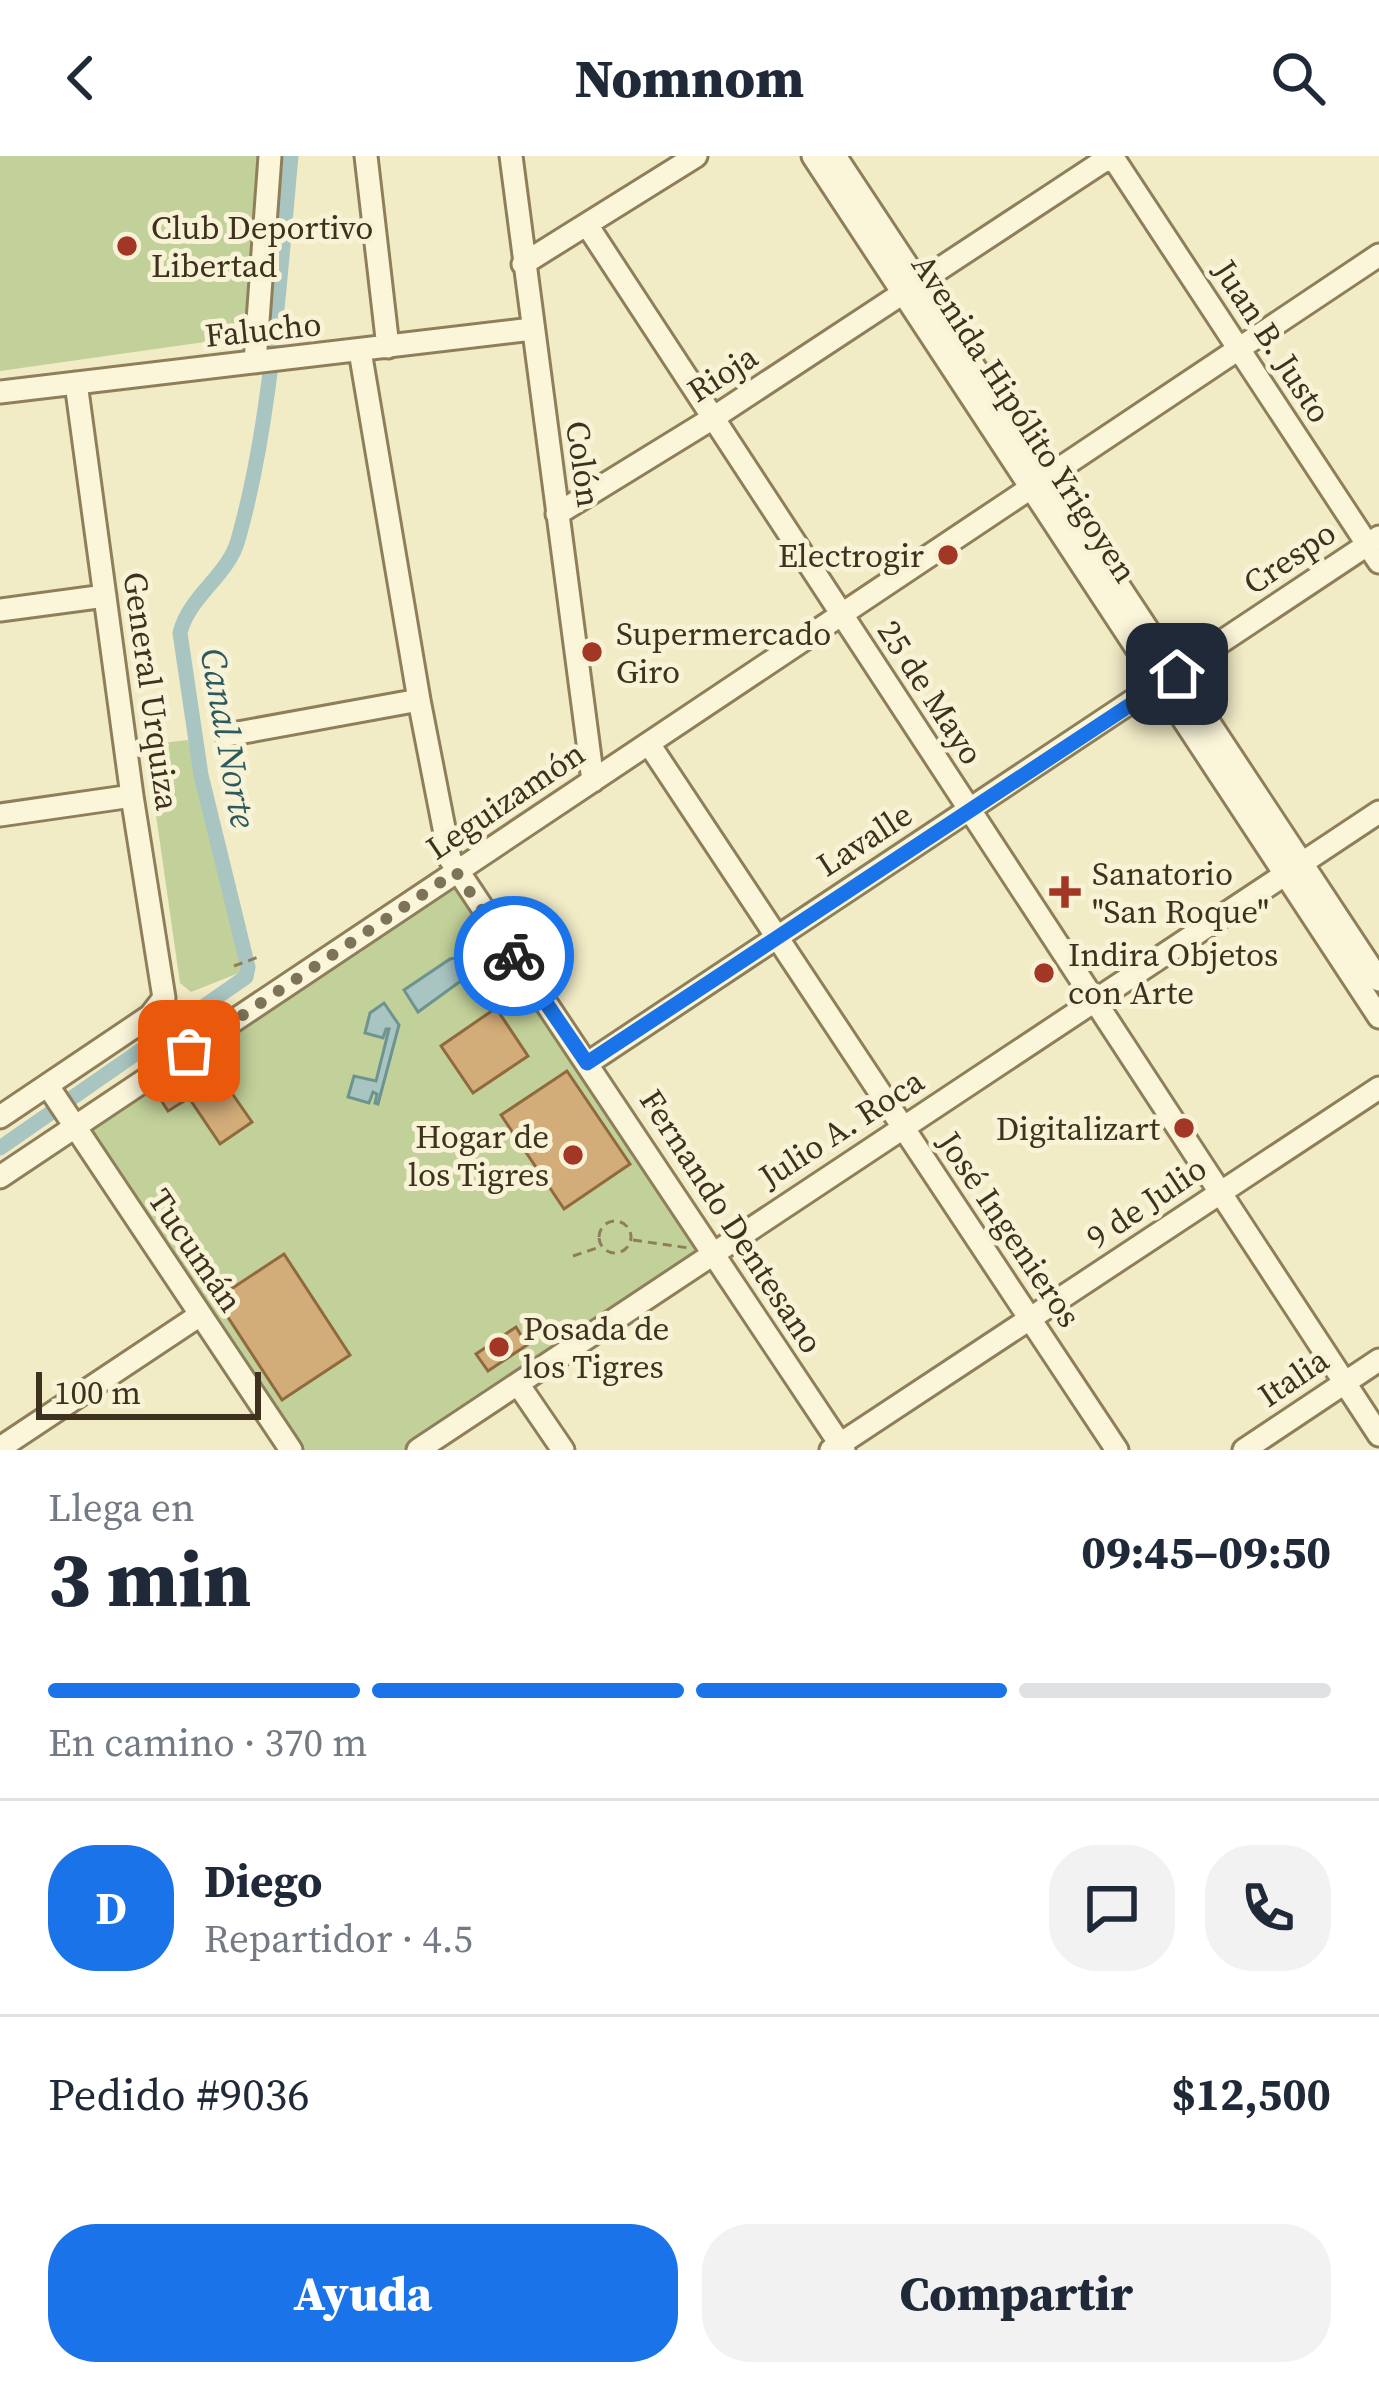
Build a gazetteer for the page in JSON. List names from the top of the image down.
{
  "streets": {
    "street": [
      "Falucho",
      "Juan B. Justo",
      "Rioja",
      "Avenida Hipólito Yrigoyen",
      "Colón",
      "Crespo",
      "General Urquiza",
      "25 de Mayo",
      "Leguizamón",
      "Lavalle",
      "Julio A. Roca",
      "9 de Julio",
      "Fernando Dentesano",
      "José Ingenieros",
      "Tucumán",
      "Italia"
    ]
  },
  "crossings": [
    ["Falucho", "Colón"],
    ["Falucho", "General Urquiza"],
    ["Falucho", "Fernando Dentesano"],
    ["Juan B. Justo", "Rioja"],
    ["Juan B. Justo", "Crespo"],
    ["Juan B. Justo", "Leguizamón"],
    ["Rioja", "Avenida Hipólito Yrigoyen"],
    ["Rioja", "Colón"],
    ["Rioja", "25 de Mayo"],
    ["Avenida Hipólito Yrigoyen", "Crespo"],
    ["Avenida Hipólito Yrigoyen", "Leguizamón"],
    ["Avenida Hipólito Yrigoyen", "Lavalle"],
    ["Avenida Hipólito Yrigoyen", "Julio A. Roca"],
    ["Colón", "Leguizamón"],
    ["Crespo", "Lavalle"],
    ["General Urquiza", "Tucumán"],
    ["25 de Mayo", "Leguizamón"],
    ["25 de Mayo", "Lavalle"],
    ["25 de Mayo", "Julio A. Roca"],
    ["25 de Mayo", "9 de Julio"],
    ["25 de Mayo", "Italia"],
    ["Leguizamón", "Fernando Dentesano"],
    ["Leguizamón", "José Ingenieros"],
    ["Leguizamón", "Tucumán"],
    ["Lavalle", "Fernando Dentesano"],
    ["Lavalle", "José Ingenieros"],
    ["Julio A. Roca", "Fernando Dentesano"],
    ["Julio A. Roca", "José Ingenieros"],
    ["9 de Julio", "Fernando Dentesano"],
    ["9 de Julio", "José Ingenieros"]
  ],
  "water": ["Canal Norte"],
  "places": {
    "other": [
      "Club Deportivo Libertad",
      "Electrogir",
      "Supermercado Giro",
      "Indira Objetos con Arte",
      "Digitalizart",
      "Hogar de los Tigres",
      "Posada de los Tigres"
    ],
    "health": ["Sanatorio \"San Roque\""]
  },
  "scale_bar": "100 m",
  "page": {
    "header": "Nomnom",
    "scale": "100 m",
    "heading": ["3 min", "Llega en", "09:45–09:50"],
    "panel": [
      "Diego",
      "Repartidor · 4.5",
      "Pedido #9036",
      "$12,500"
    ],
    "bar": "En camino · 370 m",
    "round": "D",
    "buttons": ["Ayuda", "Compartir"]
  }
}
